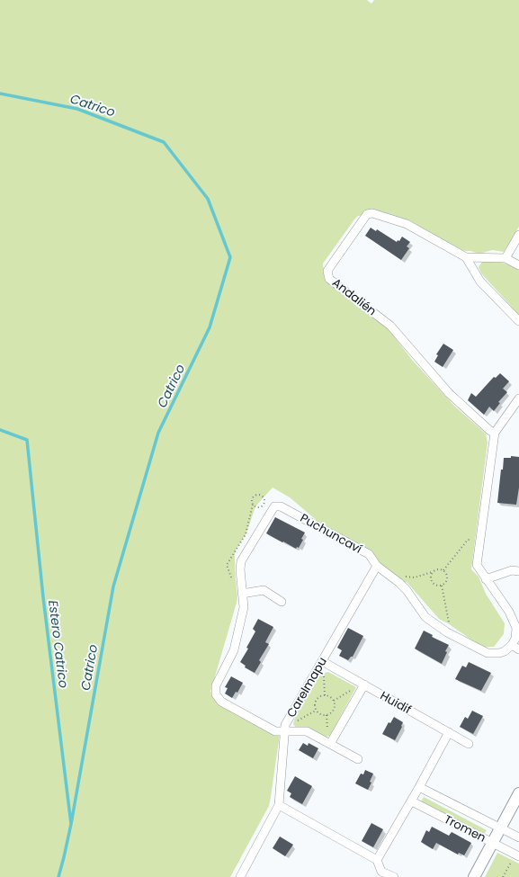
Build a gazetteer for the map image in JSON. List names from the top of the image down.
{
  "streets": {
    "street": [
      "Andalién",
      "Puchuncaví",
      "Carelmapu",
      "Huidif",
      "Tromen"
    ]
  },
  "crossings": [
    ["Puchuncaví", "Carelmapu"],
    ["Carelmapu", "Huidif"]
  ],
  "water": ["Catrico", "Estero Catrico"]
}
